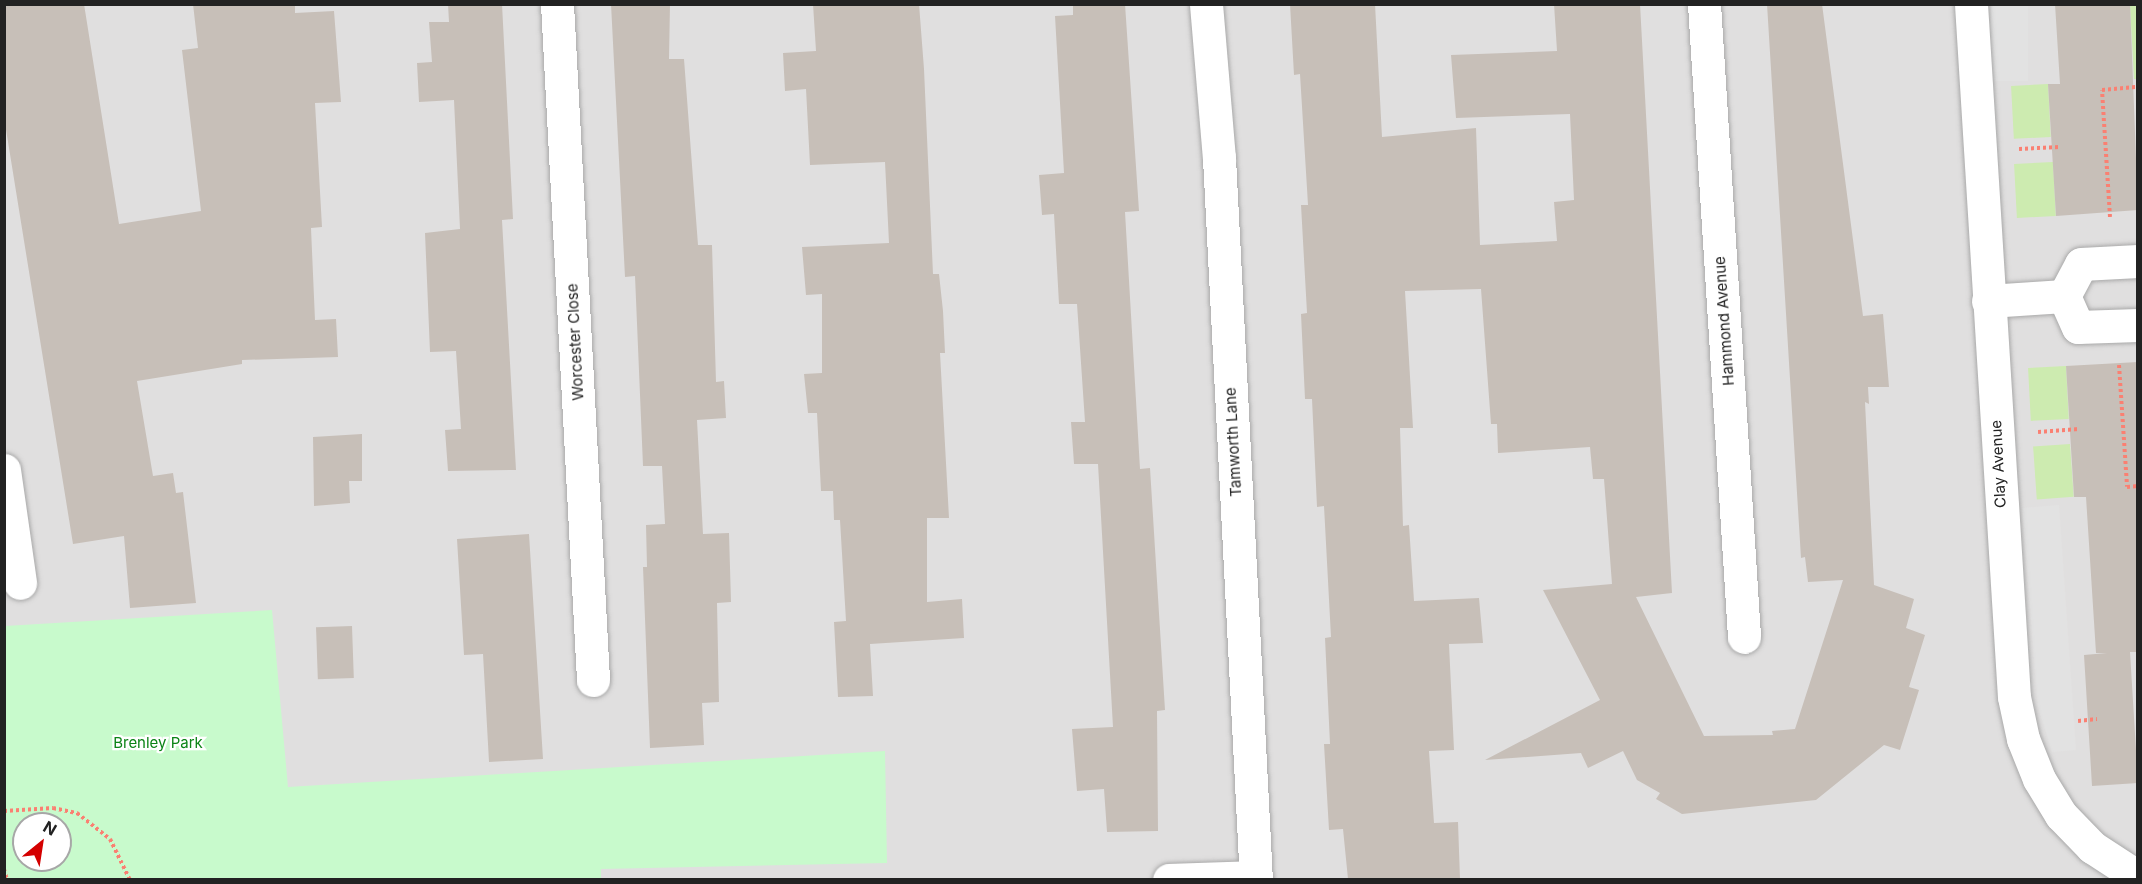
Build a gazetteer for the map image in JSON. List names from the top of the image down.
{
  "streets": {
    "street": [
      "Hammond Avenue",
      "Worcester Close",
      "Tamworth Lane",
      "Clay Avenue"
    ]
  },
  "parks": ["Brenley Park"],
  "north": "top right"
}
